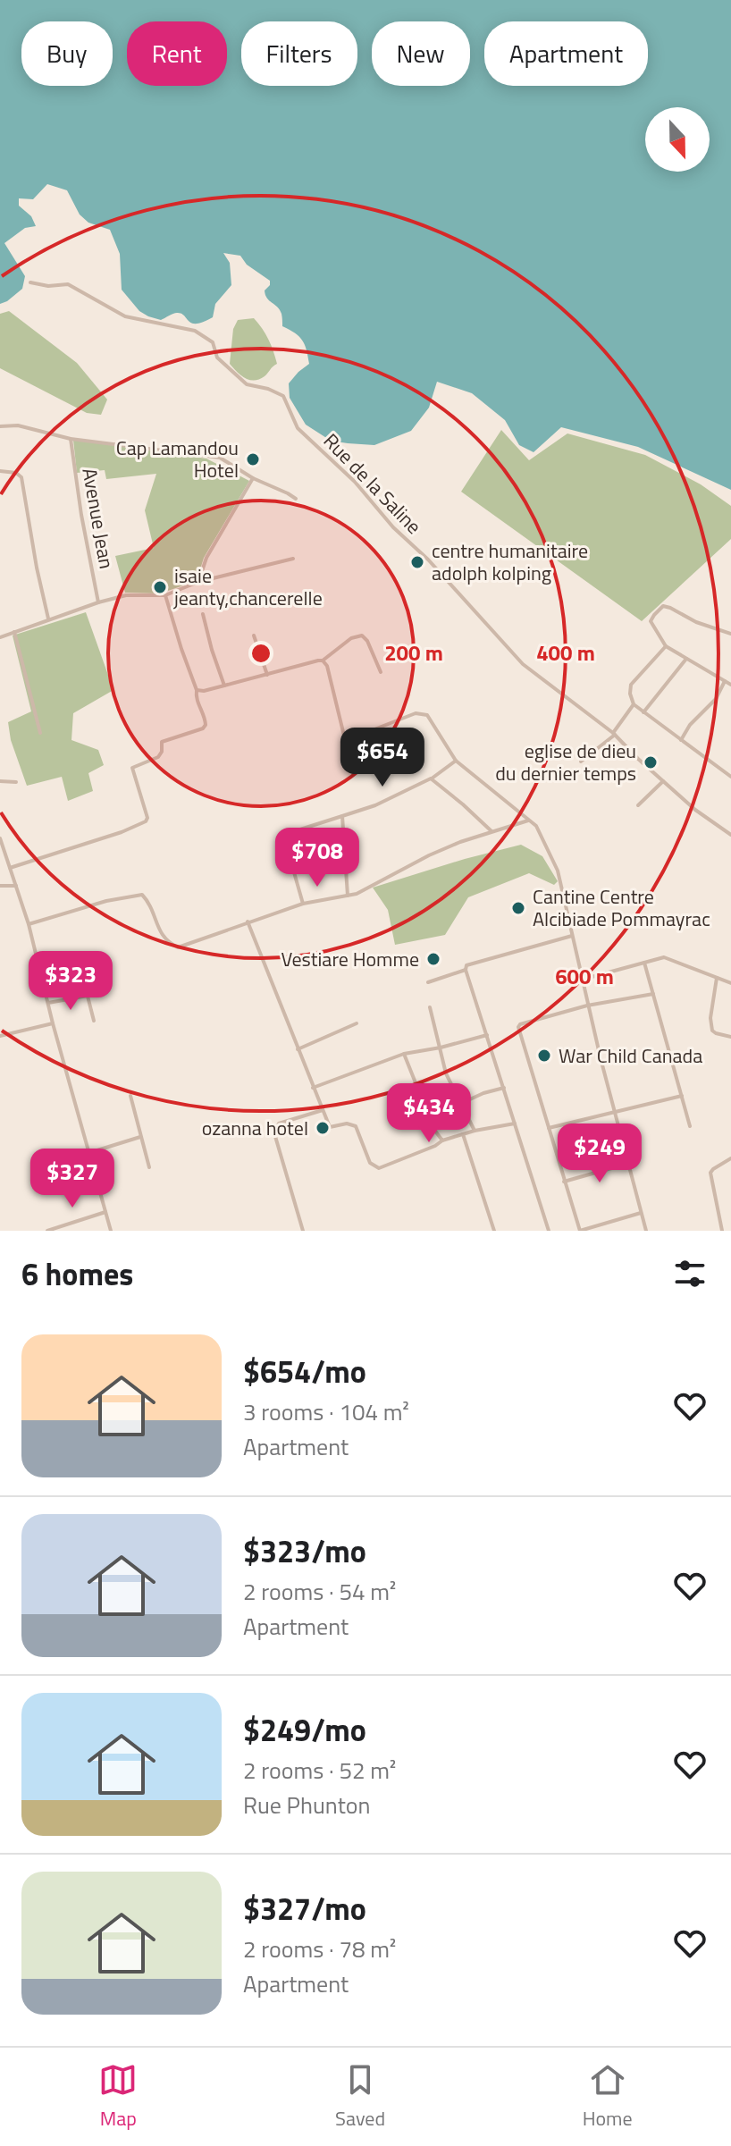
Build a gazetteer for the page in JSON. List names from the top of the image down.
{
  "streets": {
    "street": ["Rue de la Saline", "Avenue Jean"]
  },
  "places": [
    "Cap Lamandou Hotel",
    "centre humanitaire adolph kolping",
    "isaie jeanty,chancerelle",
    "eglise de dieu du dernier temps",
    "Cantine Centre Alcibiade Pommayrac",
    "Vestiare Homme",
    "War Child Canada",
    "ozanna hotel"
  ],
  "north": "bottom",
  "page": {
    "chip": [
      "Buy",
      "Rent",
      "Filters",
      "New",
      "Apartment"
    ],
    "price": [
      "$654",
      "$708",
      "$323",
      "$434",
      "$249",
      "$327"
    ],
    "heading": "6 homes",
    "list": [
      {
        "name": "$654/mo",
        "note": "3 rooms · 104 m² · Apartment"
      },
      {
        "name": "$323/mo",
        "note": "2 rooms · 54 m² · Apartment"
      },
      {
        "name": "$249/mo",
        "note": "2 rooms · 52 m² · Rue Phunton"
      },
      {
        "name": "$327/mo",
        "note": "2 rooms · 78 m² · Apartment"
      }
    ],
    "tabs": ["Map", "Saved", "Home"]
  },
  "rings": ["200 m", "400 m", "600 m"]
}
